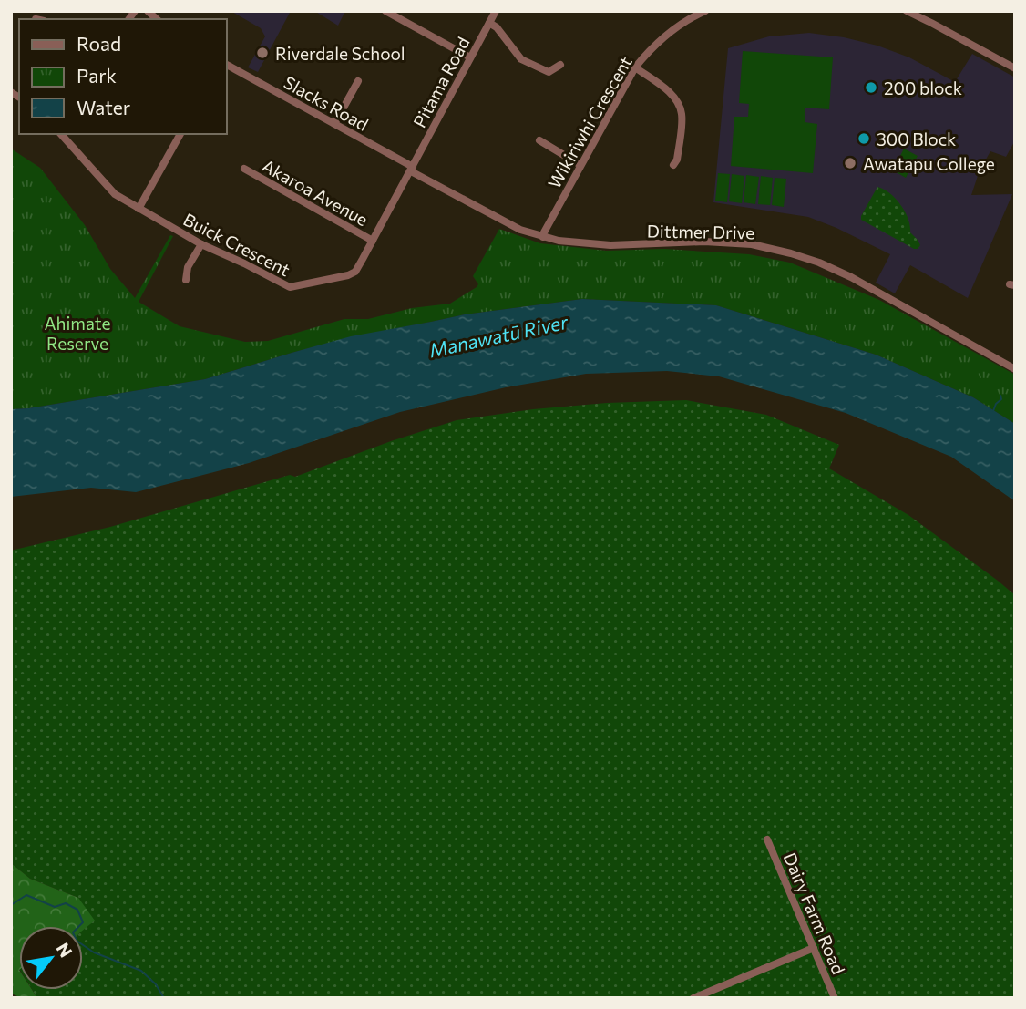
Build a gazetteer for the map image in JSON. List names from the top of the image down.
{
  "streets": {
    "street": [
      "Pitama Road",
      "Slacks Road",
      "Wikiriwhi Crescent",
      "Akaroa Avenue",
      "Dittmer Drive",
      "Buick Crescent",
      "Dairy Farm Road"
    ]
  },
  "crossings": [
    ["Pitama Road", "Slacks Road"],
    ["Pitama Road", "Dittmer Drive"],
    ["Pitama Road", "Buick Crescent"],
    ["Slacks Road", "Dittmer Drive"],
    ["Slacks Road", "Buick Crescent"],
    ["Wikiriwhi Crescent", "Dittmer Drive"],
    ["Akaroa Avenue", "Buick Crescent"],
    ["Dittmer Drive", "Buick Crescent"]
  ],
  "water": ["Manawatū River"],
  "parks": ["Ahimate Reserve"],
  "places": [
    "Riverdale School",
    "200 block",
    "300 Block",
    "Awatapu College"
  ],
  "legend": ["Road", "Park", "Water"],
  "north": "top right"
}
